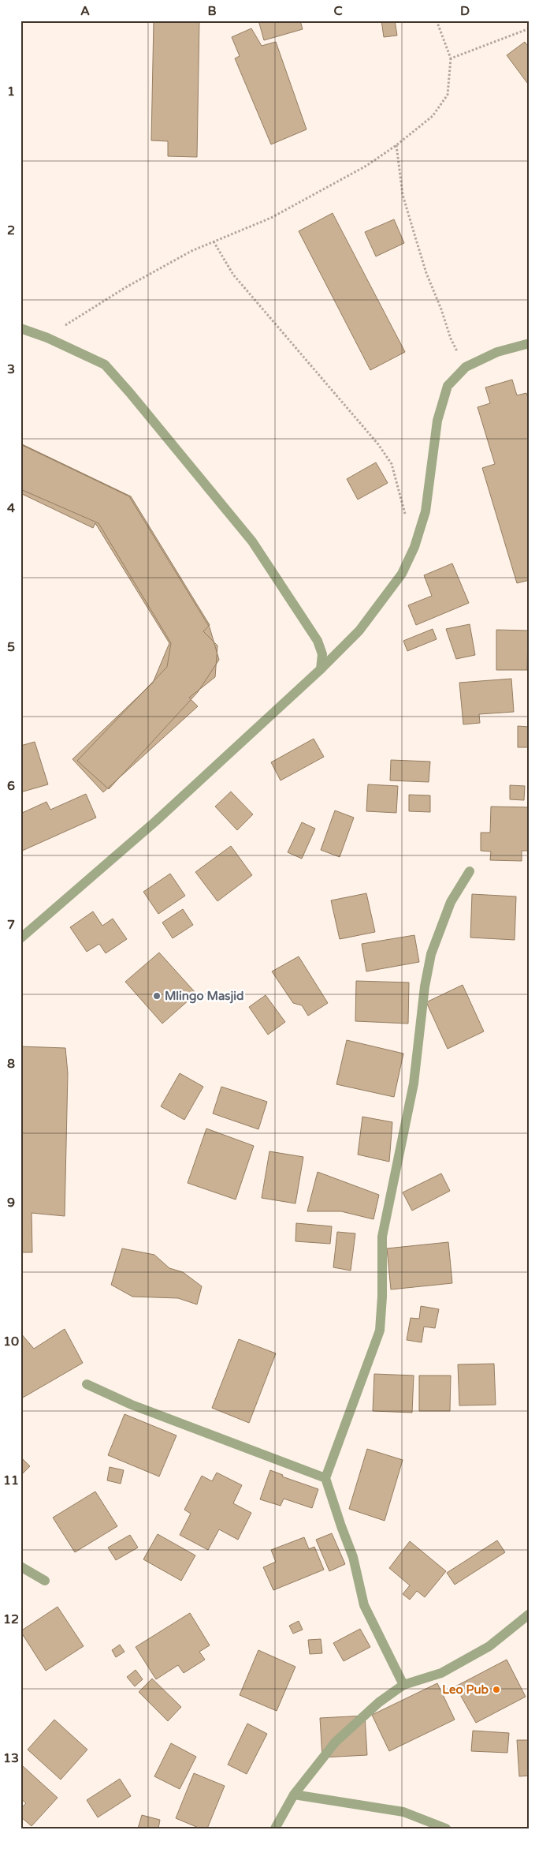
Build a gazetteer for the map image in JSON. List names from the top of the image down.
{
  "places": ["Mlingo Masjid", "Leo Pub"],
  "grid": {
    "columns": [
      "A",
      "B",
      "C",
      "D"
    ],
    "rows": [
      "1",
      "2",
      "3",
      "4",
      "5",
      "6",
      "7",
      "8",
      "9",
      "10",
      "11",
      "12",
      "13"
    ]
  }
}
